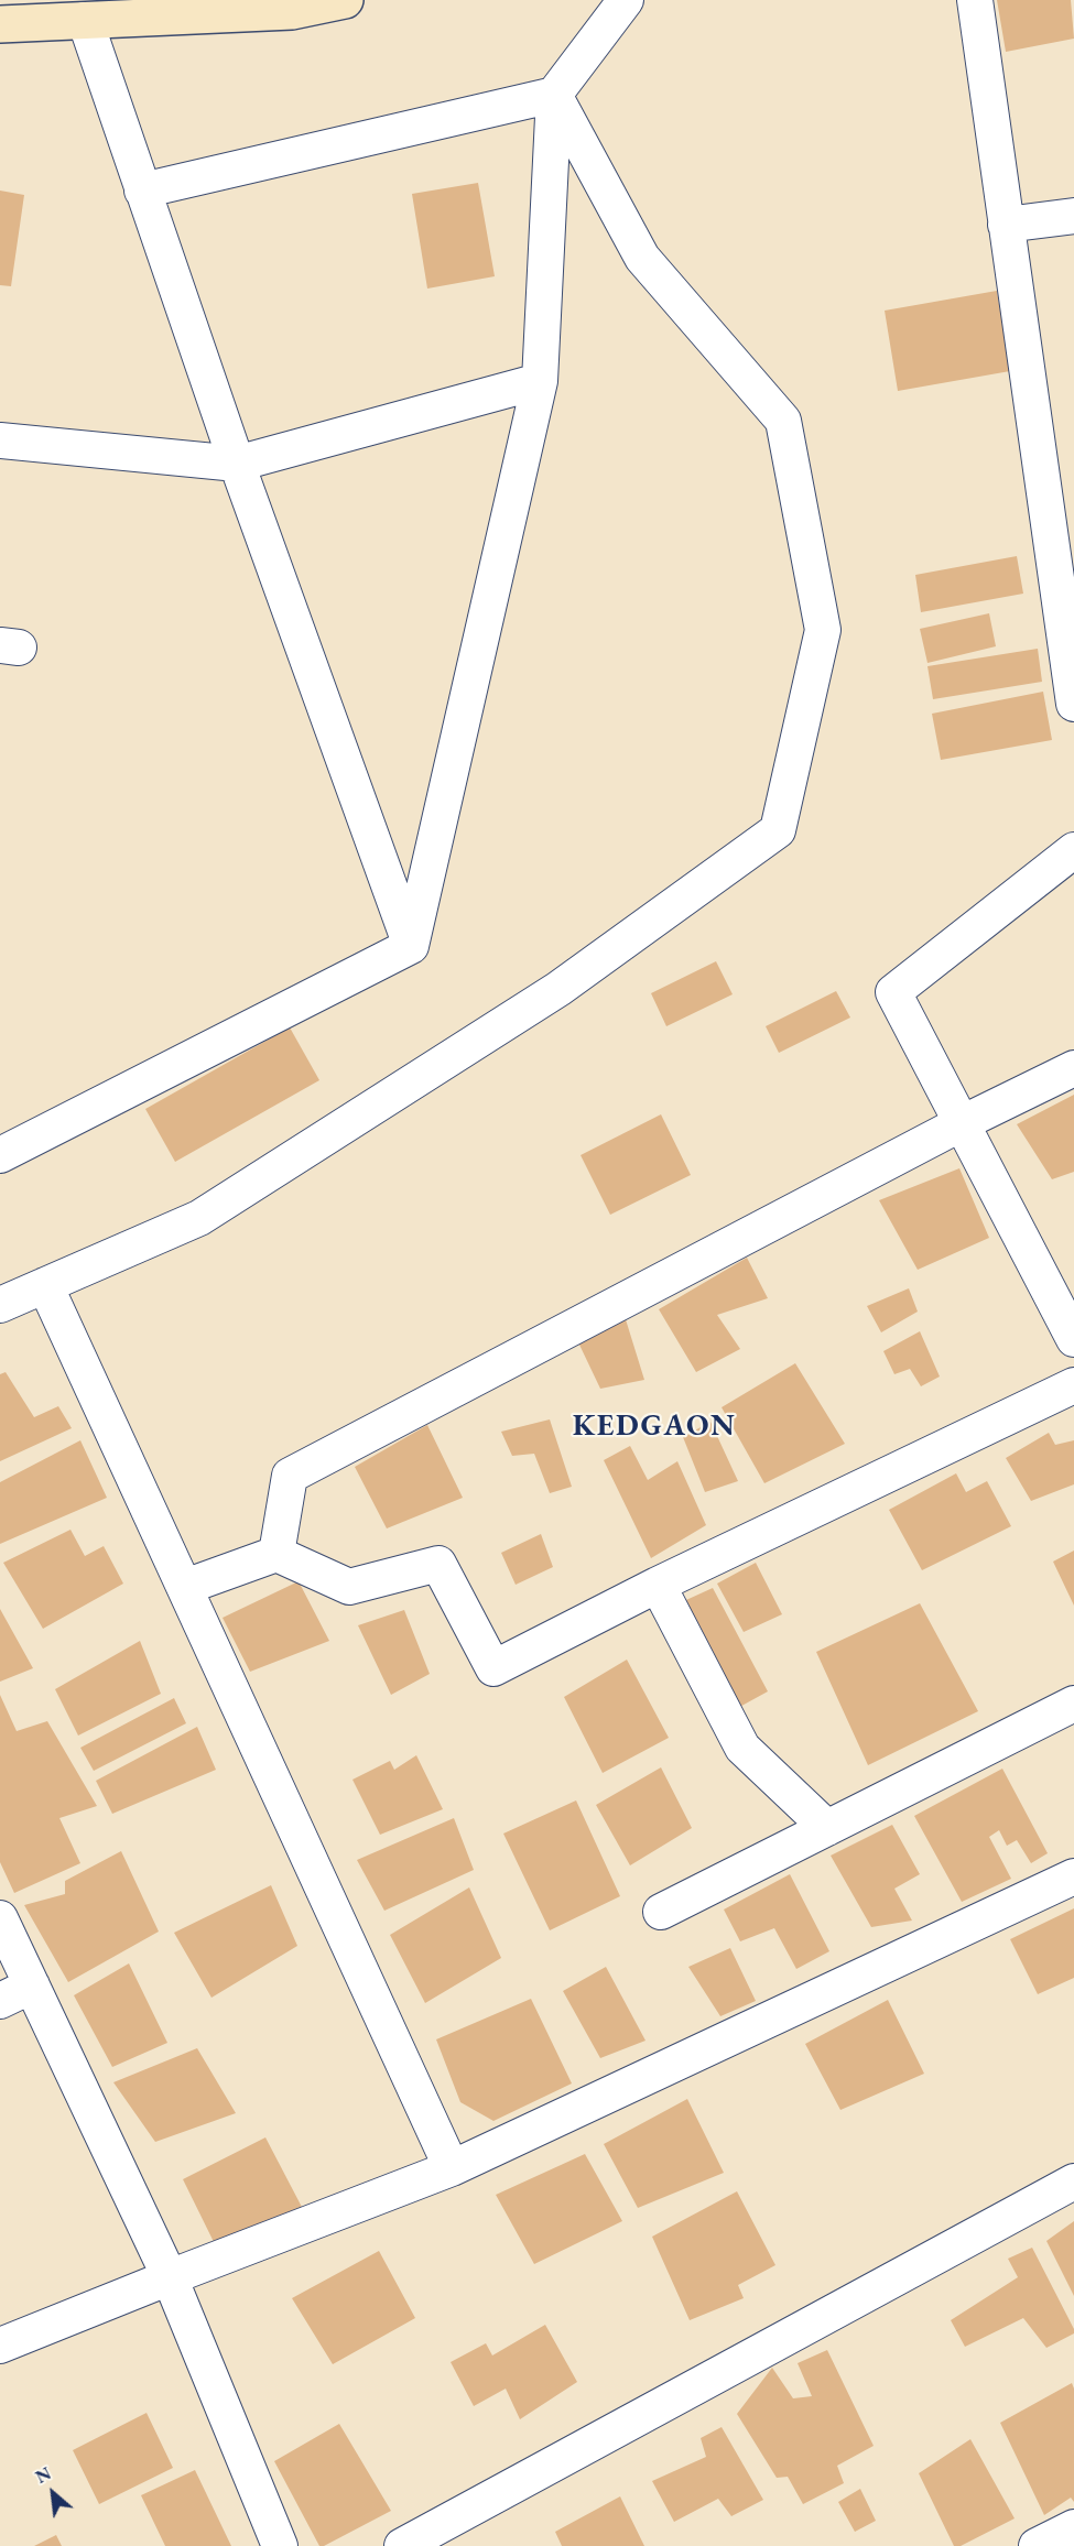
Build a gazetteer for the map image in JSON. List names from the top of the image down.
{
  "districts": ["KEDGAON"],
  "north": "top left"
}
